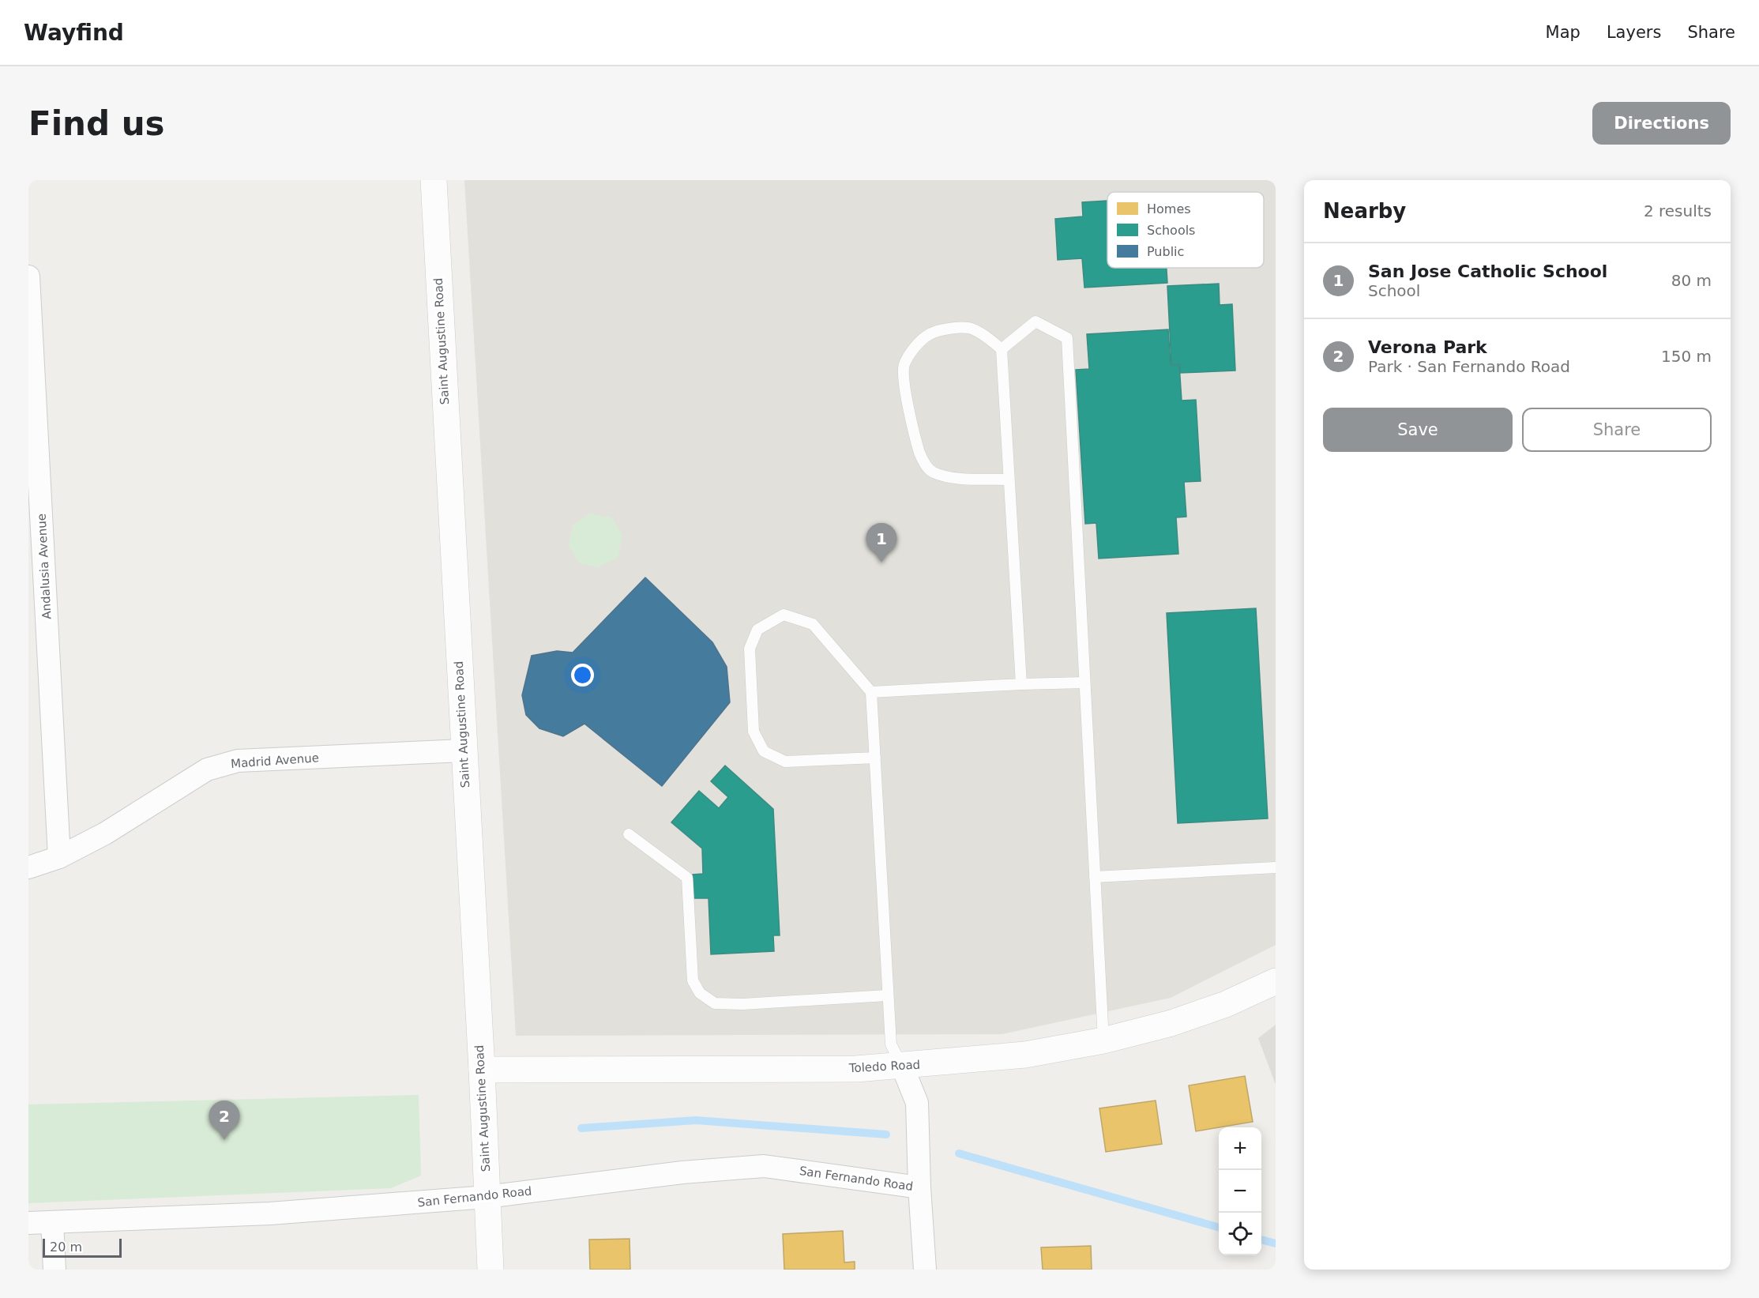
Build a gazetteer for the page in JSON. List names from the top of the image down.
{
  "streets": {
    "main road": ["Saint Augustine Road", "Toledo Road"],
    "street": ["Andalusia Avenue", "Madrid Avenue", "San Fernando Road"]
  },
  "crossings": [
    ["Saint Augustine Road", "Madrid Avenue"],
    ["Saint Augustine Road", "Toledo Road"],
    ["Saint Augustine Road", "San Fernando Road"],
    ["Andalusia Avenue", "Madrid Avenue"]
  ],
  "legend": ["Homes", "Schools", "Public"],
  "scale_bar": "20 m",
  "page": {
    "header": "Wayfind",
    "nav": ["Map", "Layers", "Share"],
    "buttons": [
      "Directions",
      ["Save", "Share"]
    ],
    "title": "Find us",
    "heading": ["Nearby", "2 results"],
    "list": [
      {
        "mark": "1",
        "name": "San Jose Catholic School",
        "note": "School",
        "value": "80 m"
      },
      {
        "mark": "2",
        "name": "Verona Park",
        "note": "Park · San Fernando Road",
        "value": "150 m"
      }
    ],
    "pins": ["1", "2"],
    "map_buttons": ["+", "−"],
    "scale": "20 m"
  }
}
